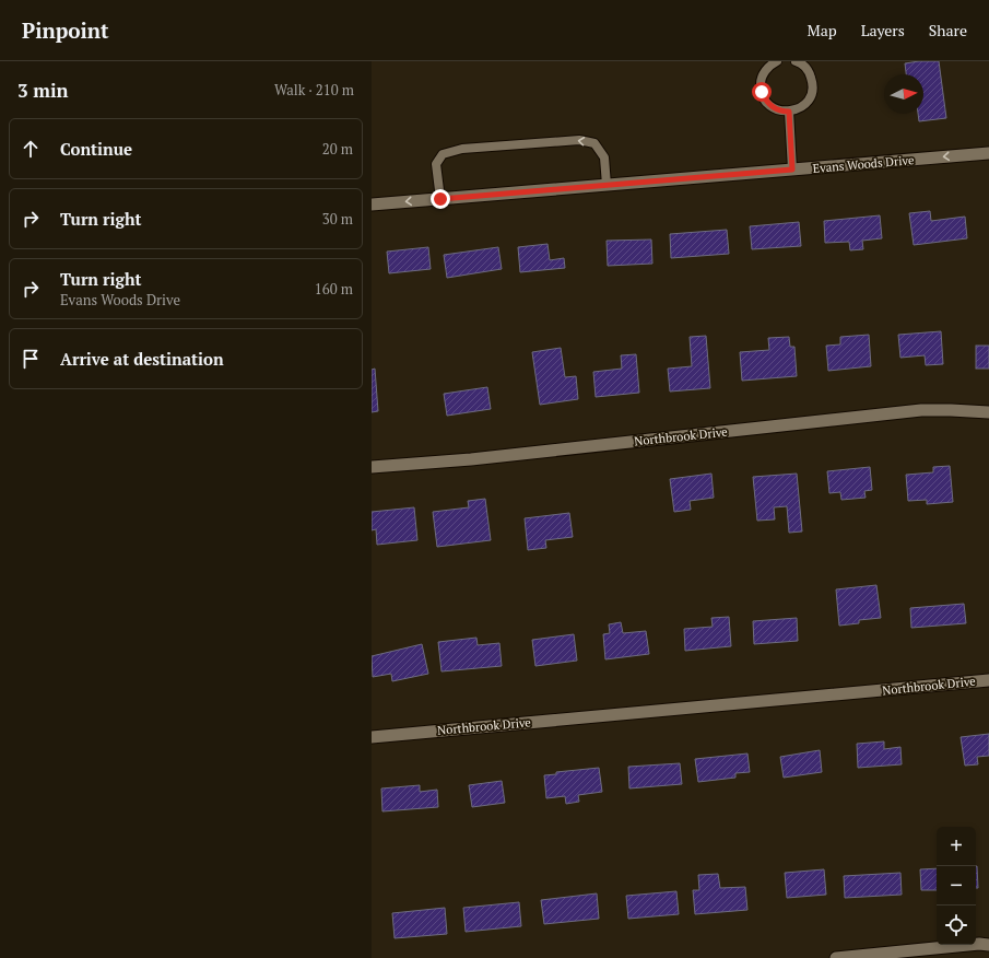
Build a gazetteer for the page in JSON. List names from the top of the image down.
{
  "streets": {
    "street": ["Evans Woods Drive", "Northbrook Drive"]
  },
  "one_way": ["Evans Woods Drive"],
  "north": "right",
  "page": {
    "header": "Pinpoint",
    "nav": ["Map", "Layers", "Share"],
    "heading": ["3 min", "Walk · 210 m"],
    "list": [
      ["Continue", "20 m"],
      ["Turn right", "30 m"],
      ["Turn right", "Evans Woods Drive", "160 m"],
      "Arrive at destination"
    ],
    "map_buttons": ["+", "−"]
  }
}
